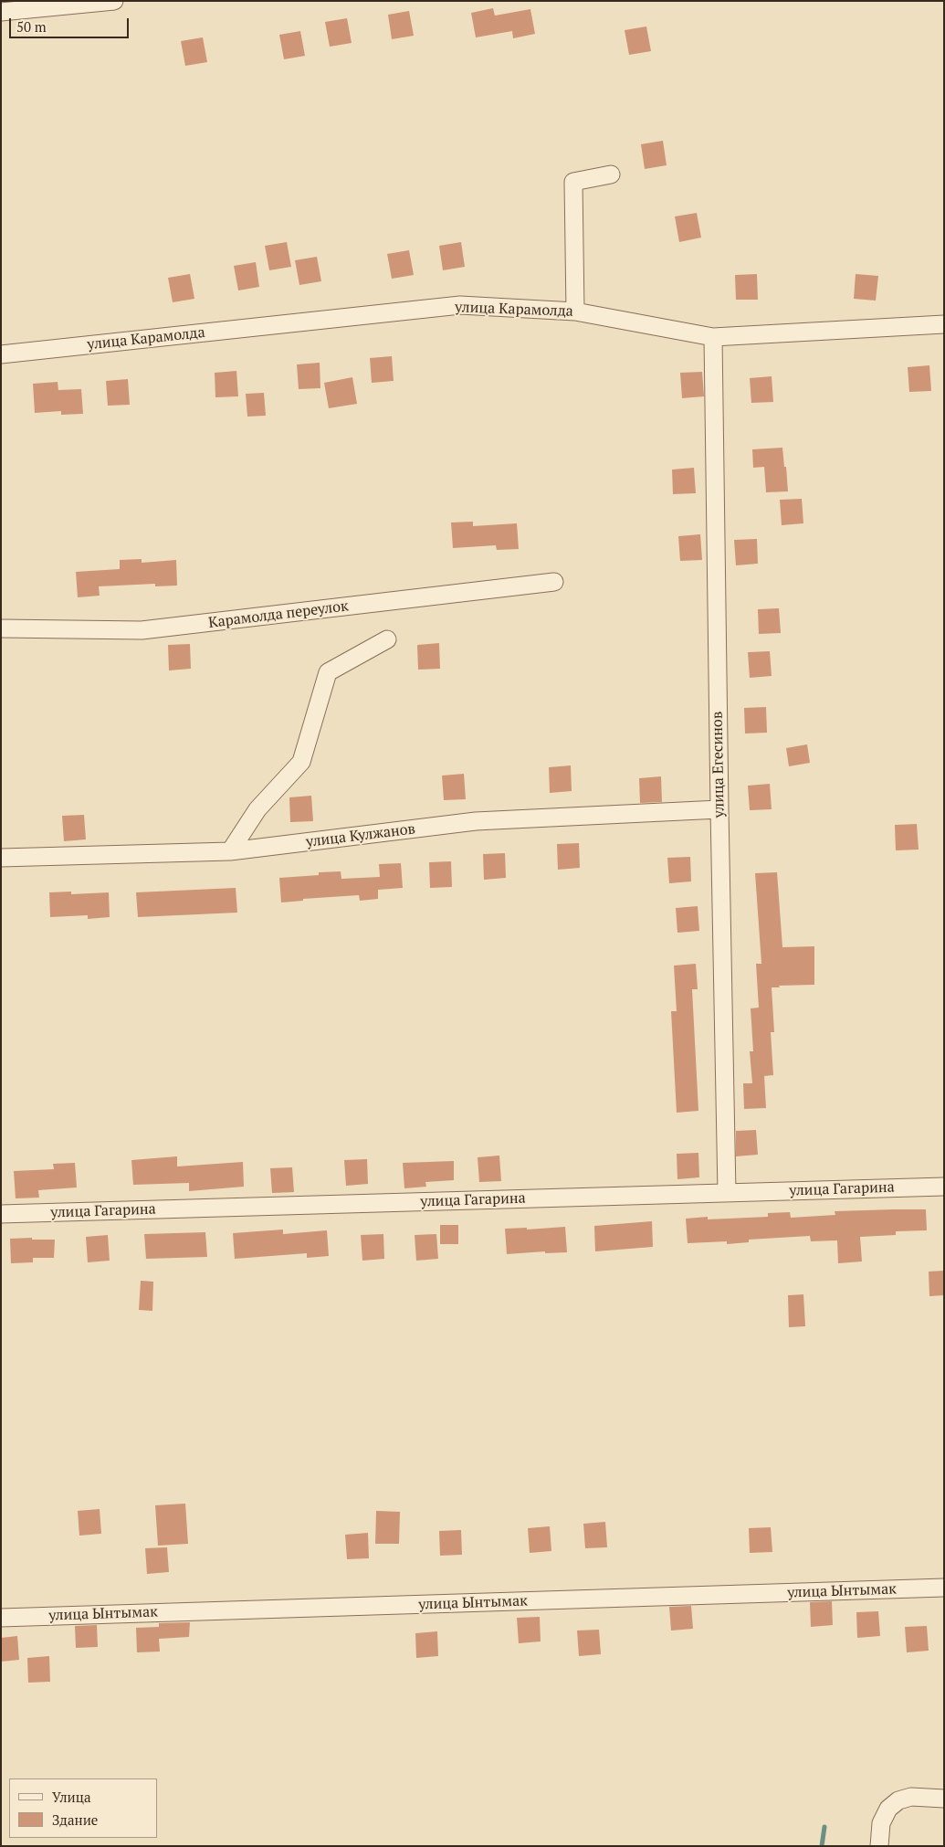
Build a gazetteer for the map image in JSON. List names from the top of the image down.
{
  "streets": {
    "street": [
      "улица Карамолда",
      "Карамолда переулок",
      "улица Егесинов",
      "улица Кулжанов",
      "улица Гагарина",
      "улица Ынтымак"
    ]
  },
  "crossings": [
    ["улица Карамолда", "улица Егесинов"],
    ["улица Егесинов", "улица Кулжанов"],
    ["улица Егесинов", "улица Гагарина"]
  ],
  "legend": ["Улица", "Здание"],
  "scale_bar": "50 m"
}
